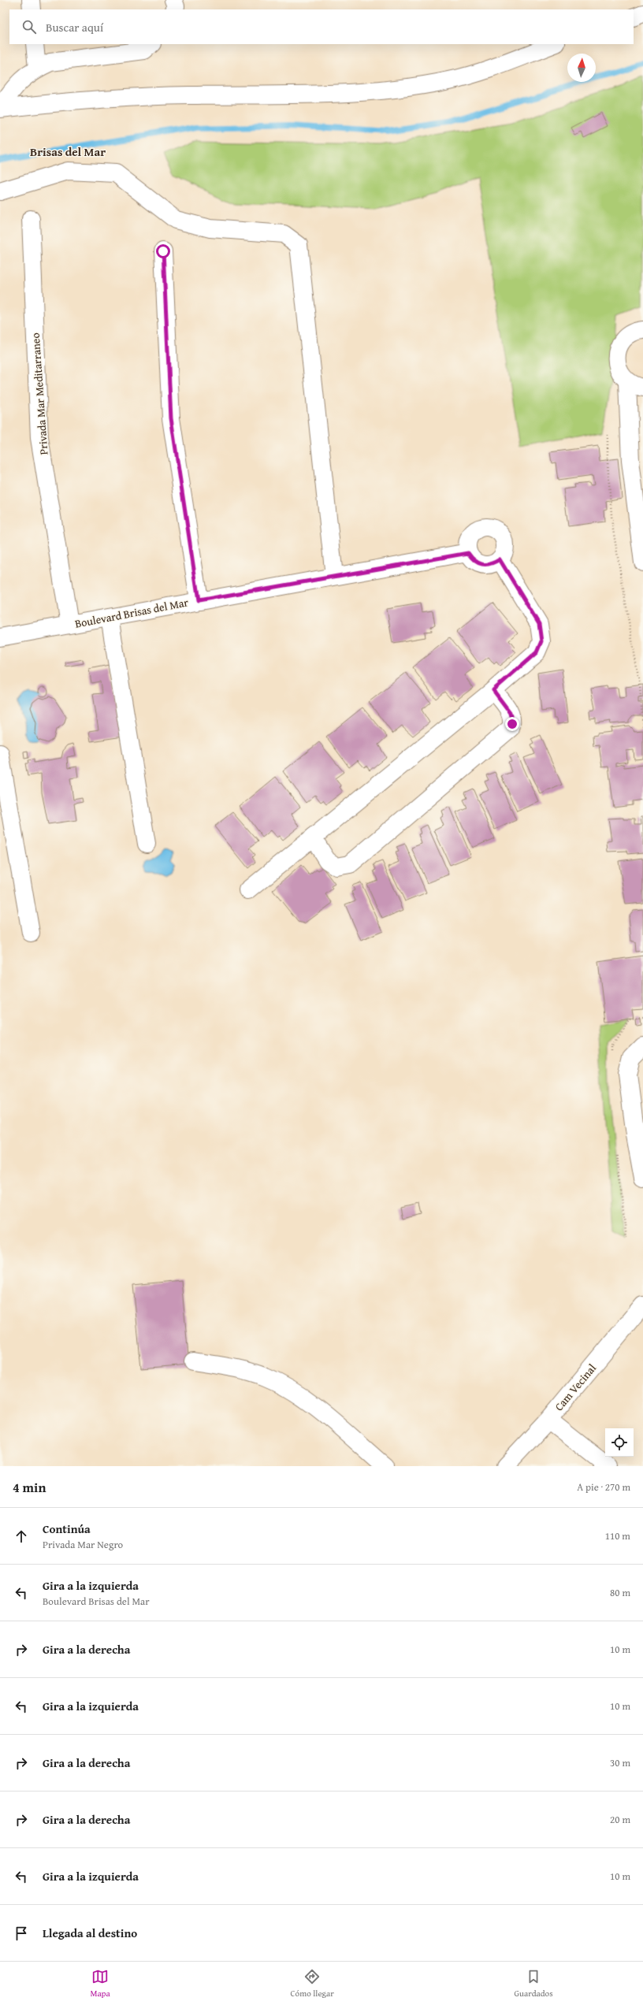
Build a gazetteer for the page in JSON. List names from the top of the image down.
{
  "streets": {
    "street": ["Privada Mar Meditarraneo", "Boulevard Brisas del Mar", "Cam Vecinal"]
  },
  "crossings": [
    ["Privada Mar Meditarraneo", "Boulevard Brisas del Mar"]
  ],
  "districts": ["Brisas del Mar"],
  "north": "top",
  "page": {
    "search": "Buscar aquí",
    "heading": ["4 min", "A pie · 270 m"],
    "list": [
      ["Continúa", "Privada Mar Negro", "110 m"],
      ["Gira a la izquierda", "Boulevard Brisas del Mar", "80 m"],
      ["Gira a la derecha", "10 m"],
      ["Gira a la izquierda", "10 m"],
      ["Gira a la derecha", "30 m"],
      ["Gira a la derecha", "20 m"],
      ["Gira a la izquierda", "10 m"],
      "Llegada al destino"
    ],
    "nav": ["Mapa", "Cómo llegar", "Guardados"]
  }
}
